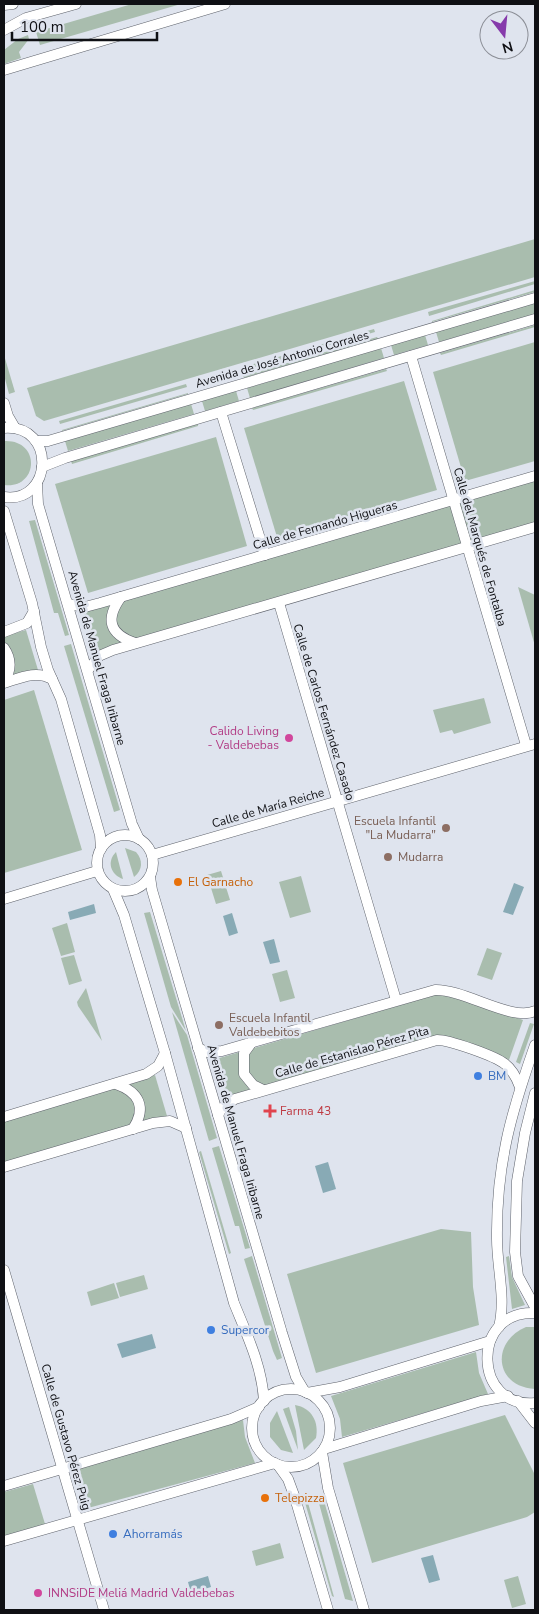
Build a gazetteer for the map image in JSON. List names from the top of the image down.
{
  "streets": {
    "street": [
      "Avenida de José Antonio Corrales",
      "Calle de Fernando Higueras",
      "Calle del Marqués de Fontalba",
      "Avenida de Manuel Fraga Iribarne",
      "Calle de Carlos Fernández Casado",
      "Calle de María Reiche",
      "Calle de Estanislao Pérez Pita",
      "Calle de Gustavo Pérez Puig"
    ]
  },
  "crossings": [
    ["Calle de Fernando Higueras", "Calle del Marqués de Fontalba"],
    ["Calle de Fernando Higueras", "Avenida de Manuel Fraga Iribarne"],
    ["Calle del Marqués de Fontalba", "Calle de María Reiche"],
    ["Avenida de Manuel Fraga Iribarne", "Calle de María Reiche"],
    ["Avenida de Manuel Fraga Iribarne", "Calle de Estanislao Pérez Pita"],
    ["Calle de Carlos Fernández Casado", "Calle de María Reiche"]
  ],
  "places": {
    "other": [
      "Calido Living - Valdebebas",
      "Escuela Infantil \"La Mudarra\"",
      "Mudarra",
      "El Garnacho",
      "Escuela Infantil Valdebebitos",
      "BM",
      "Supercor",
      "Telepizza",
      "Ahorramás",
      "INNSiDE Meliá Madrid Valdebebas"
    ],
    "health": ["Farma 43"]
  },
  "scale_bar": "100 m",
  "north": "bottom"
}
